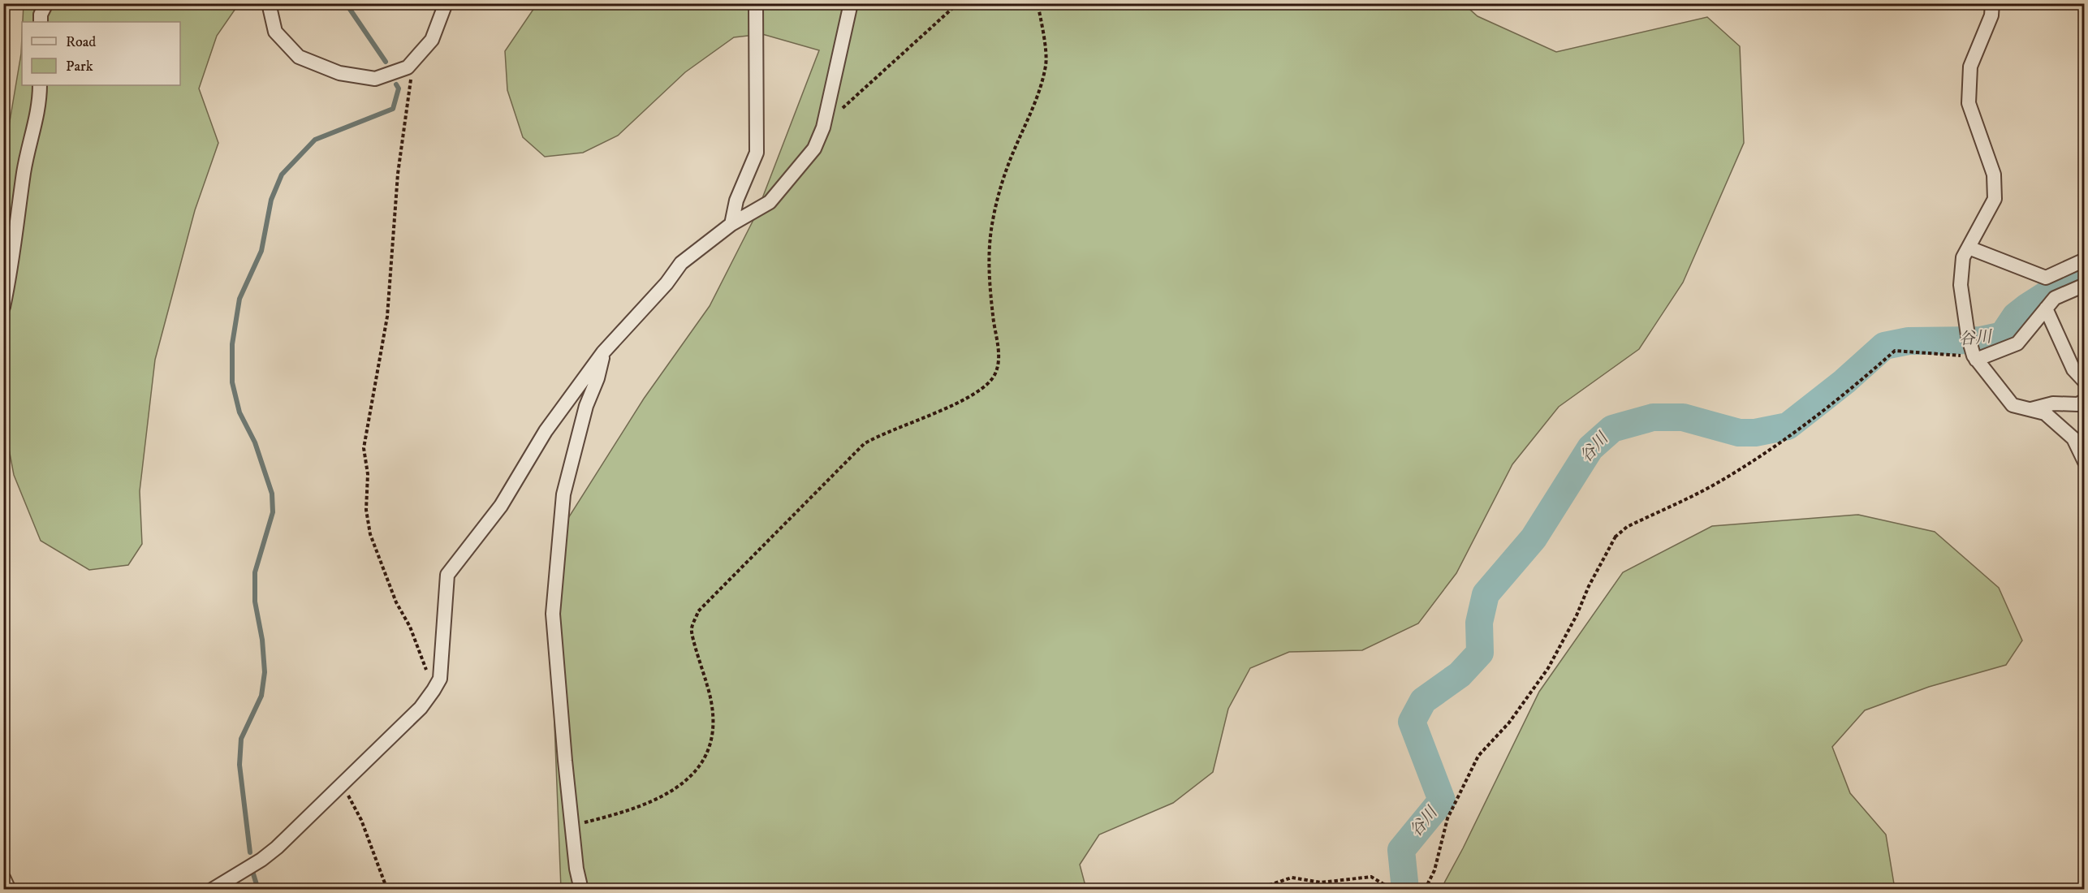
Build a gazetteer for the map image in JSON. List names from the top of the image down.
{
  "water": ["谷川"],
  "legend": ["Road", "Park"]
}
